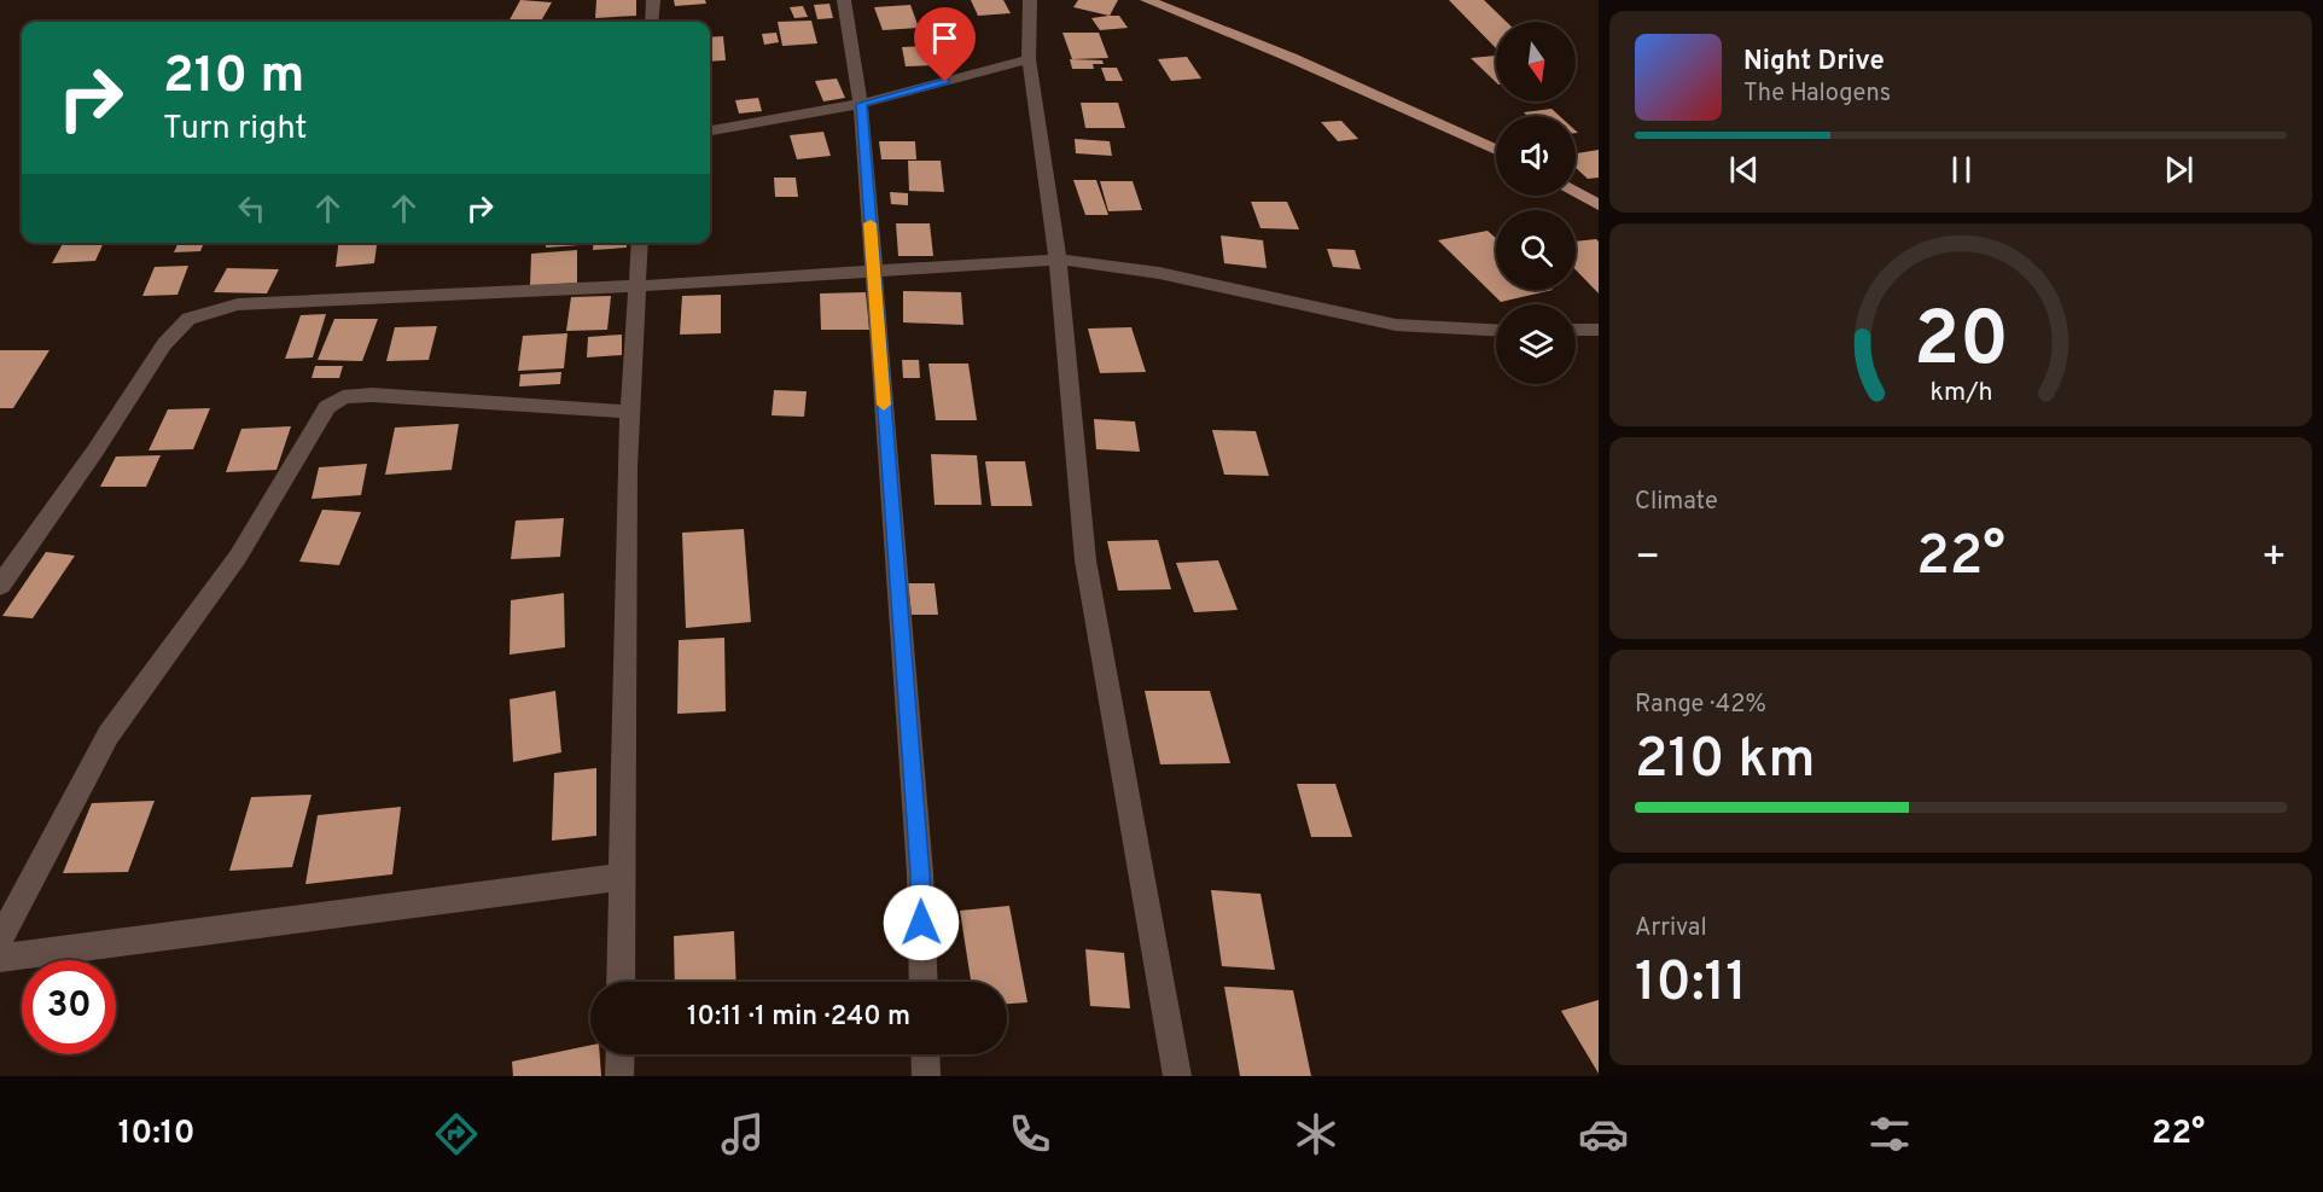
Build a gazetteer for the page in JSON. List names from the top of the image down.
{
  "north": "bottom",
  "page": {
    "turn": ["210 m", "Turn right"],
    "song": ["Night Drive", "The Halogens"],
    "tile": [
      "Climate",
      ["Range · 42%", "210 km"],
      ["Arrival", "10:11"]
    ],
    "heat": ["−", "22°", "+"],
    "limit": "30",
    "trip": "10:11 · 1 min · 240 m",
    "tabs": ["10:10", "22°"],
    "gauge": ["20", "km/h"]
  }
}
